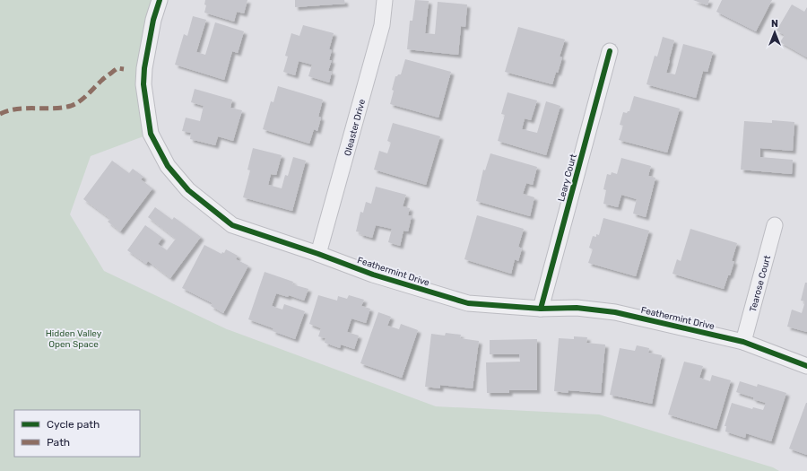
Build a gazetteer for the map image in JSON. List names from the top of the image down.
{
  "streets": {
    "street": [
      "Oleaster Drive",
      "Leary Court",
      "Feathermint Drive",
      "Tearose Court"
    ]
  },
  "crossings": [
    ["Oleaster Drive", "Feathermint Drive"],
    ["Leary Court", "Feathermint Drive"],
    ["Feathermint Drive", "Tearose Court"]
  ],
  "parks": ["Hidden Valley Open Space"],
  "legend": ["Cycle path", "Path"],
  "north": "top"
}
